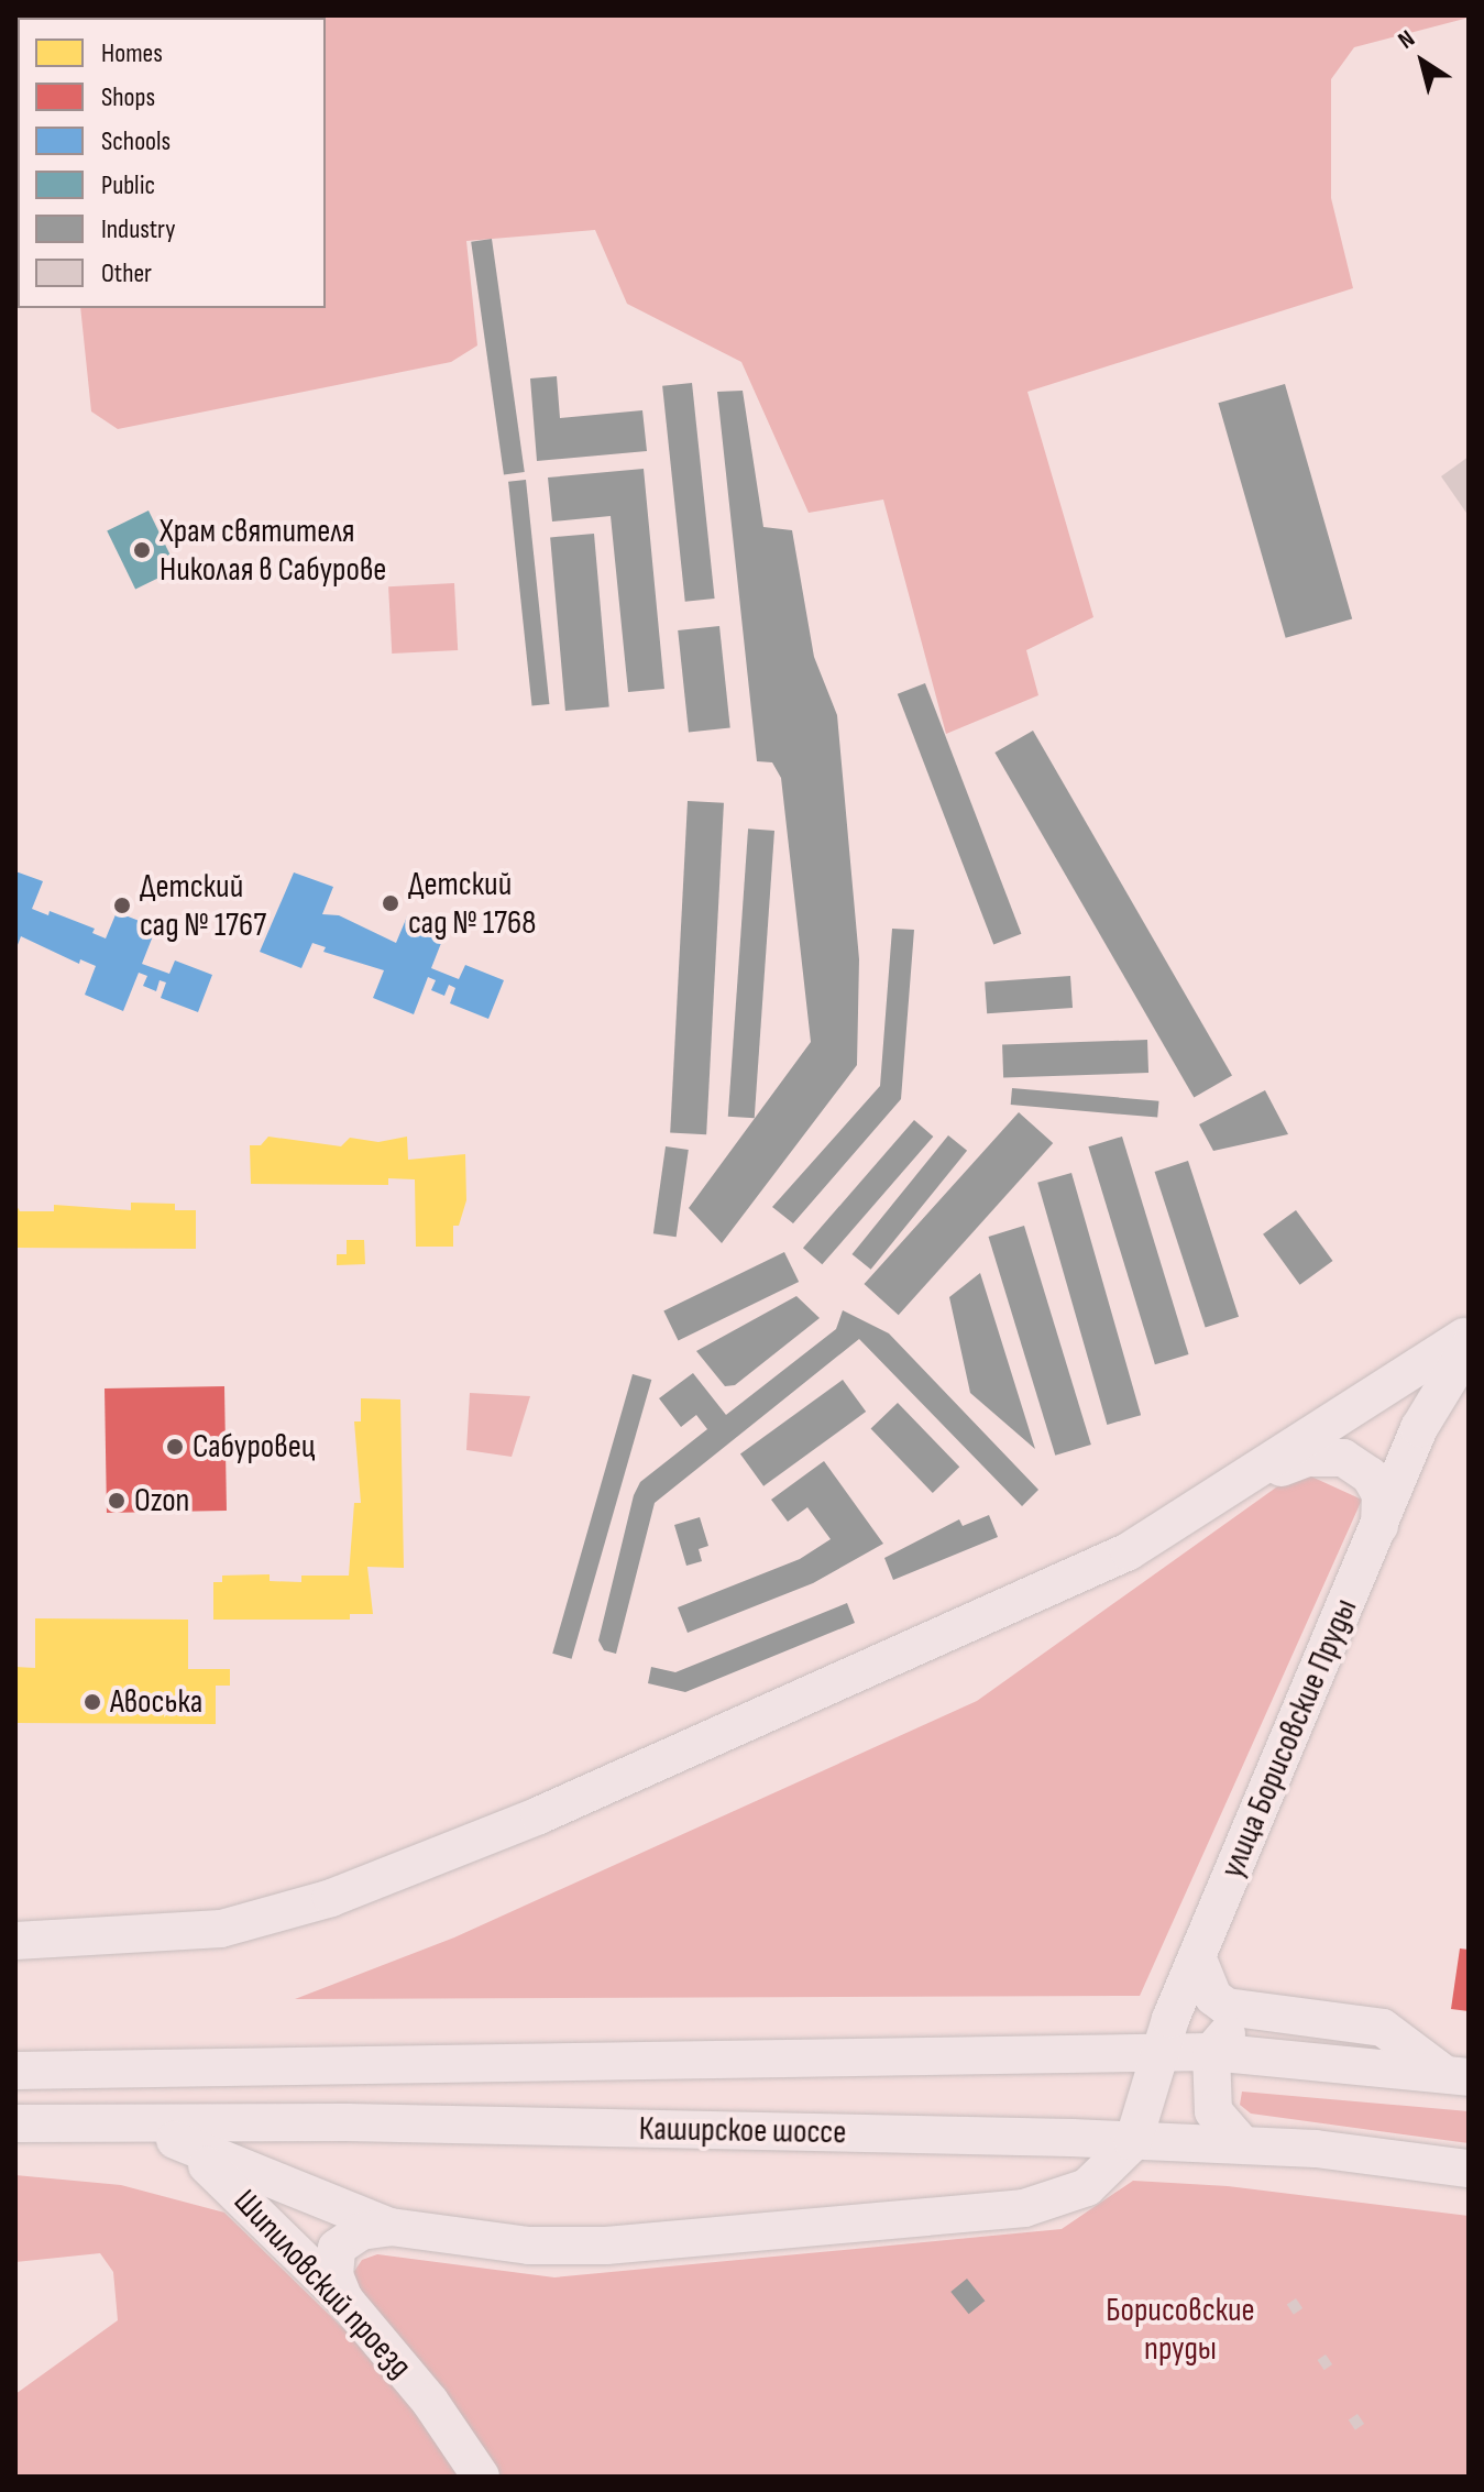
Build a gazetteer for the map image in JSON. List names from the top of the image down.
{
  "streets": {
    "main road": ["улица Борисовские Пруды", "Каширское шоссе", "Шипиловский проезд"]
  },
  "crossings": [
    ["улица Борисовские Пруды", "Каширское шоссе"],
    ["Каширское шоссе", "Шипиловский проезд"]
  ],
  "parks": ["Борисовские пруды"],
  "places": [
    "Храм святителя Николая в Сабурове",
    "Детский сад № 1768",
    "Детский сад № 1767",
    "Сабуровец",
    "Ozon",
    "Авоська"
  ],
  "legend": [
    "Homes",
    "Shops",
    "Schools",
    "Public",
    "Industry",
    "Other"
  ],
  "north": "top left"
}
